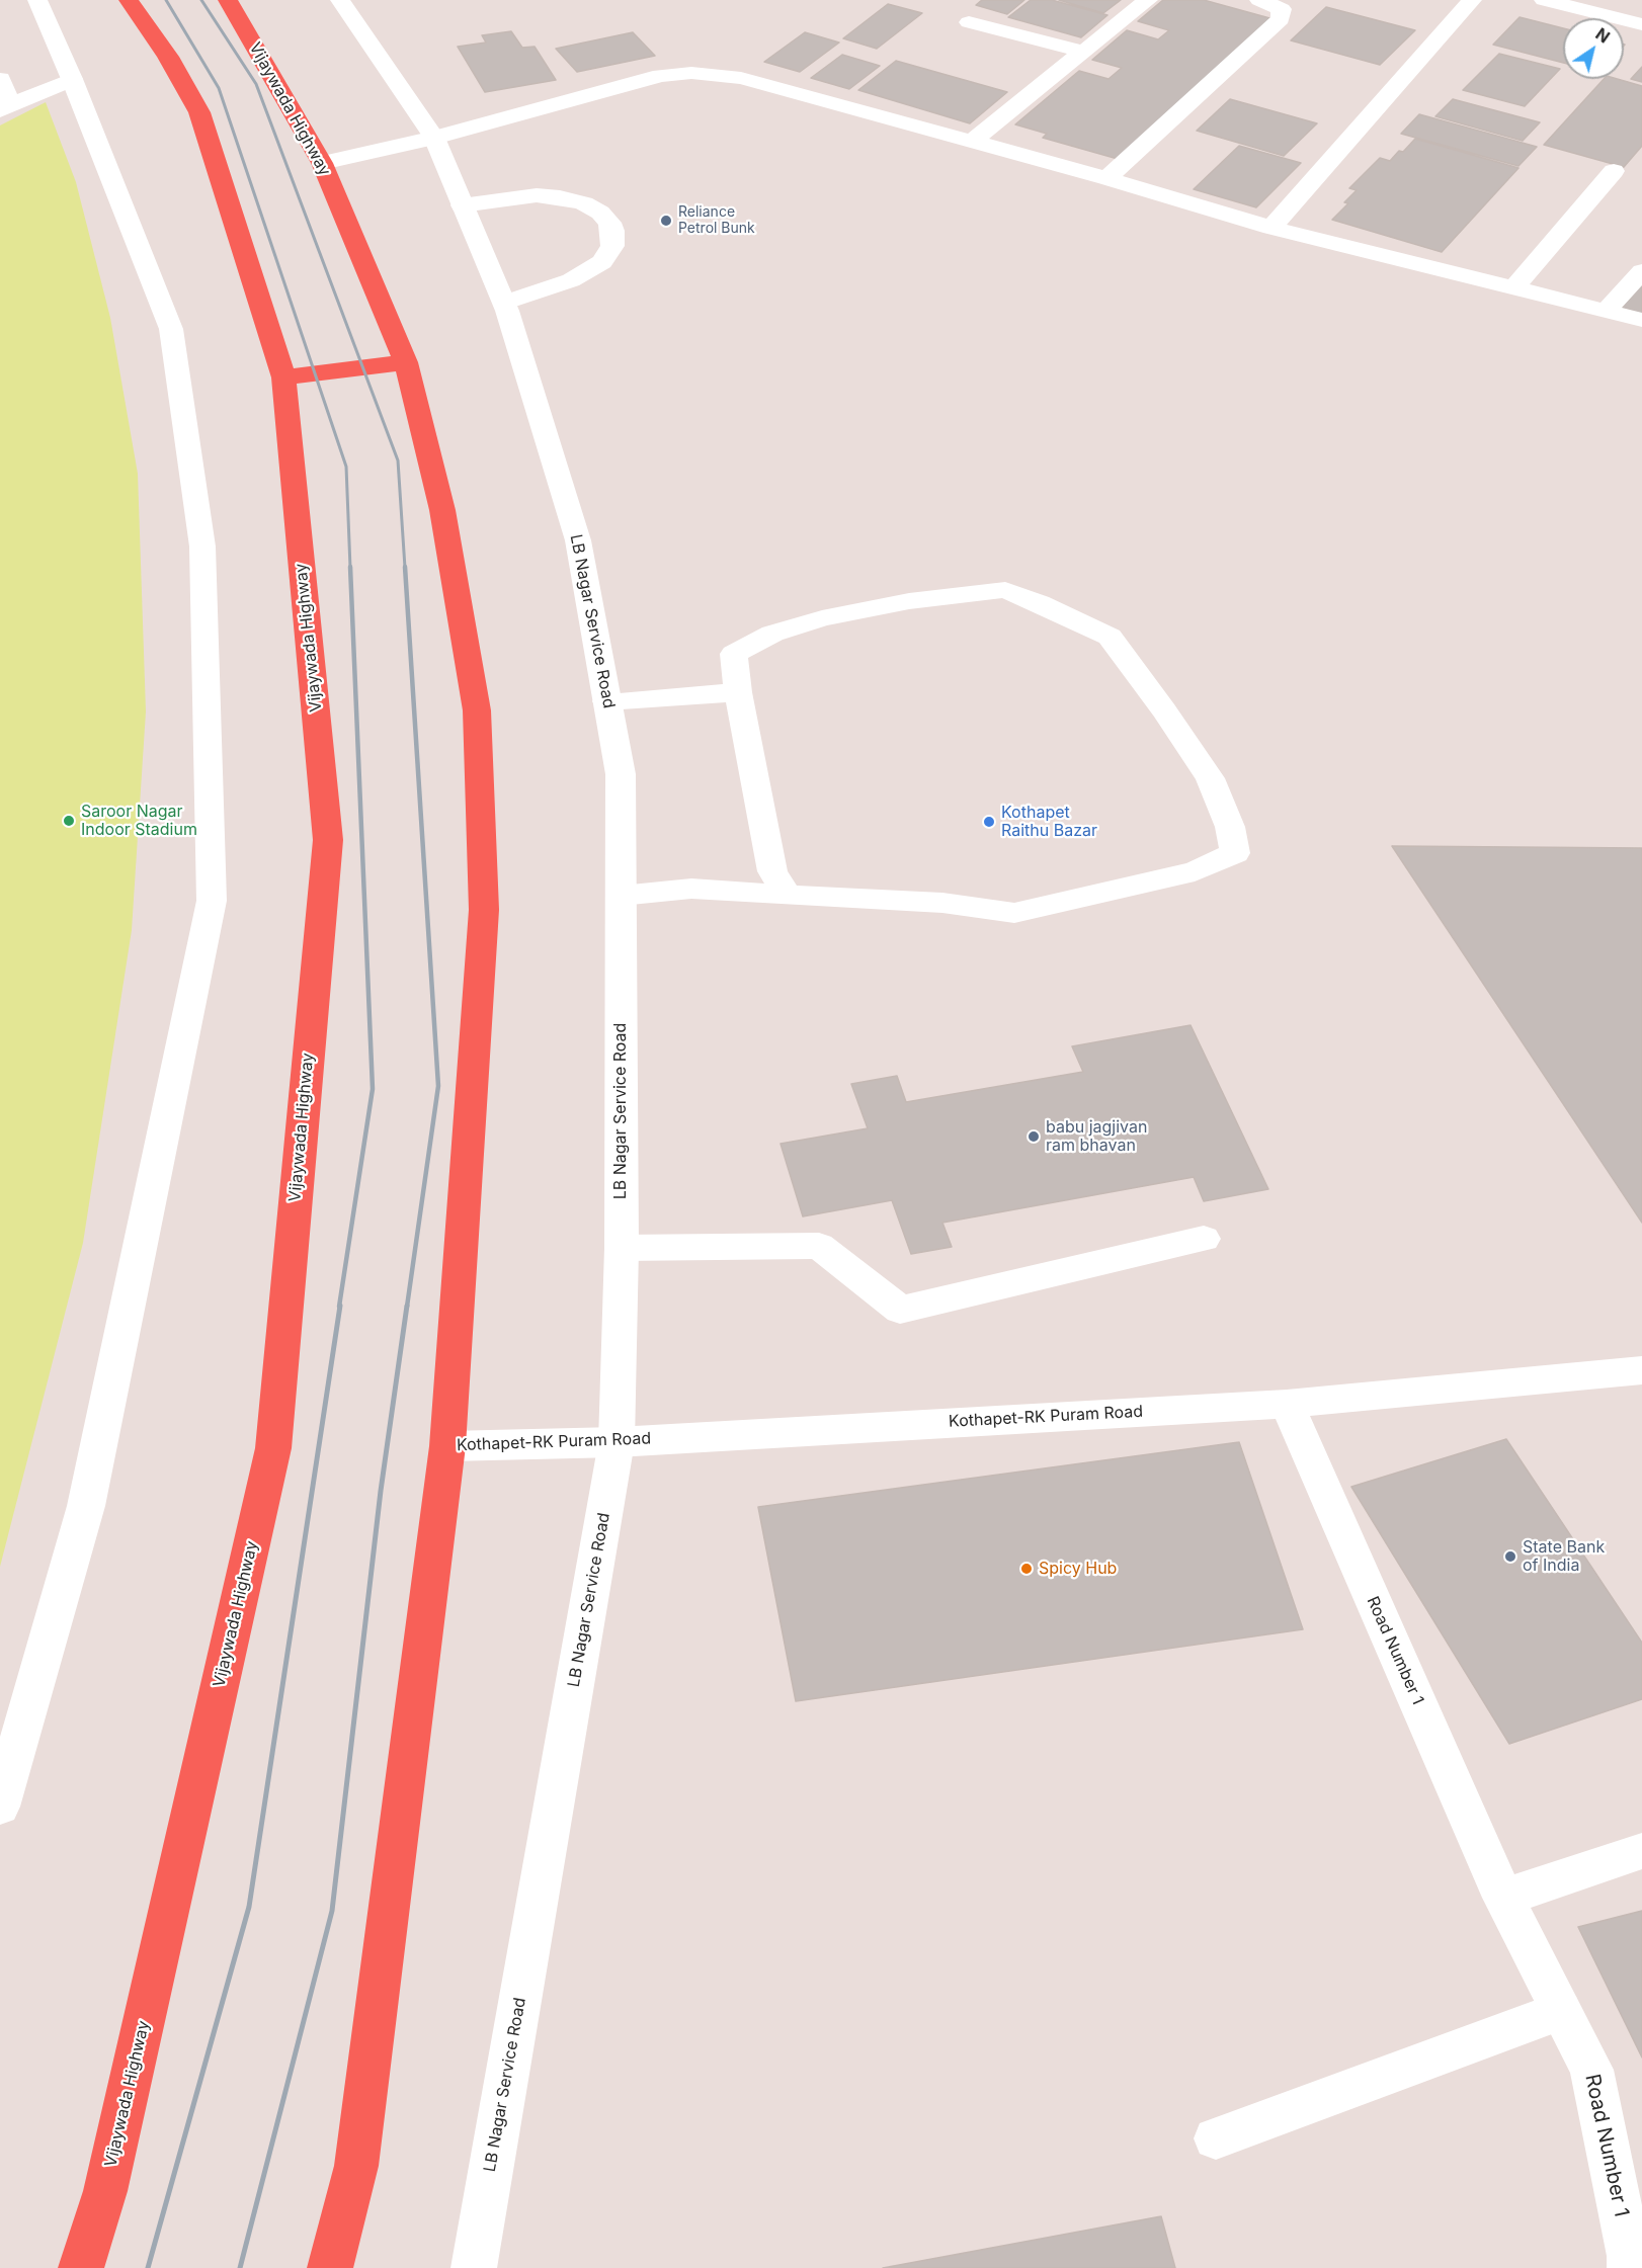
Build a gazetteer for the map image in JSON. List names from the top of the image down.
{
  "streets": {
    "highway": ["Vijaywada Highway"],
    "street": ["LB Nagar Service Road", "Kothapet-RK Puram Road", "Road Number 1"]
  },
  "crossings": [
    ["Vijaywada Highway", "Kothapet-RK Puram Road"],
    ["LB Nagar Service Road", "Kothapet-RK Puram Road"],
    ["Kothapet-RK Puram Road", "Road Number 1"]
  ],
  "places": [
    "Reliance Petrol Bunk",
    "Saroor Nagar Indoor Stadium",
    "Kothapet Raithu Bazar",
    "babu jagjivan ram bhavan",
    "State Bank of India",
    "Spicy Hub"
  ],
  "north": "top right"
}
